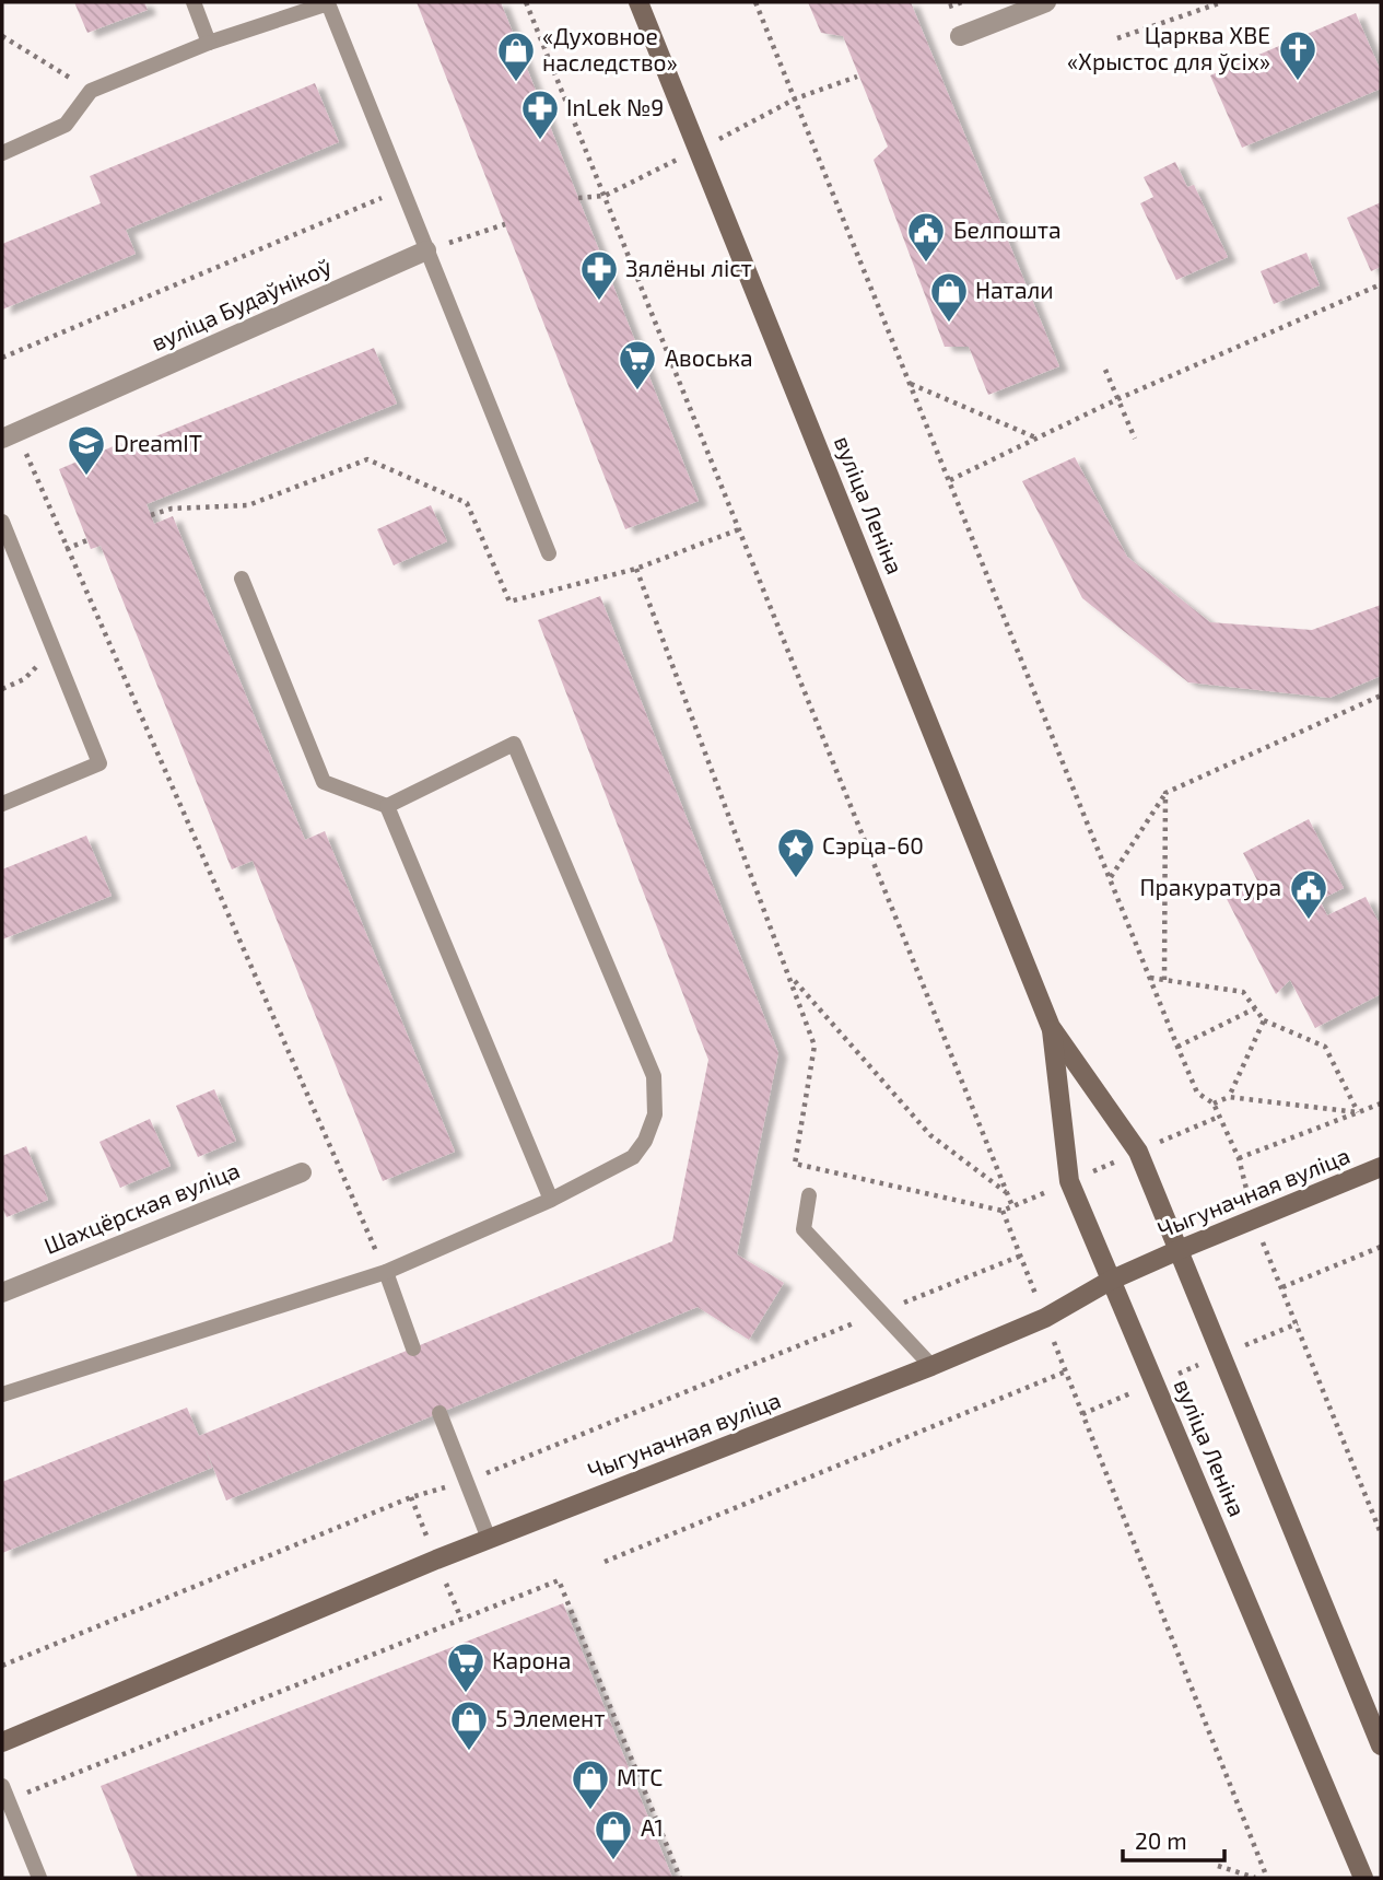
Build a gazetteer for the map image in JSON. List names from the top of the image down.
{
  "streets": {
    "main road": ["вуліца Леніна", "Чыгуначная вуліца"],
    "street": ["вуліца Будаўнікоў", "Шахцёрская вуліца"]
  },
  "crossings": [
    ["вуліца Леніна", "Чыгуначная вуліца"]
  ],
  "places": {
    "church": ["Царква ХВЕ «Хрыстос для ўсіх»"],
    "shop": [
      "«Духовное наследство»",
      "Натали",
      "5 Элемент",
      "МТС",
      "A1"
    ],
    "pharmacy": ["InLek №9", "Зялёны ліст"],
    "public building": ["Белпошта", "Пракуратура"],
    "supermarket": ["Авоська", "Карона"],
    "school or university": ["DreamIT"],
    "place": ["Сэрца-60"]
  },
  "scale_bar": "20 m"
}
